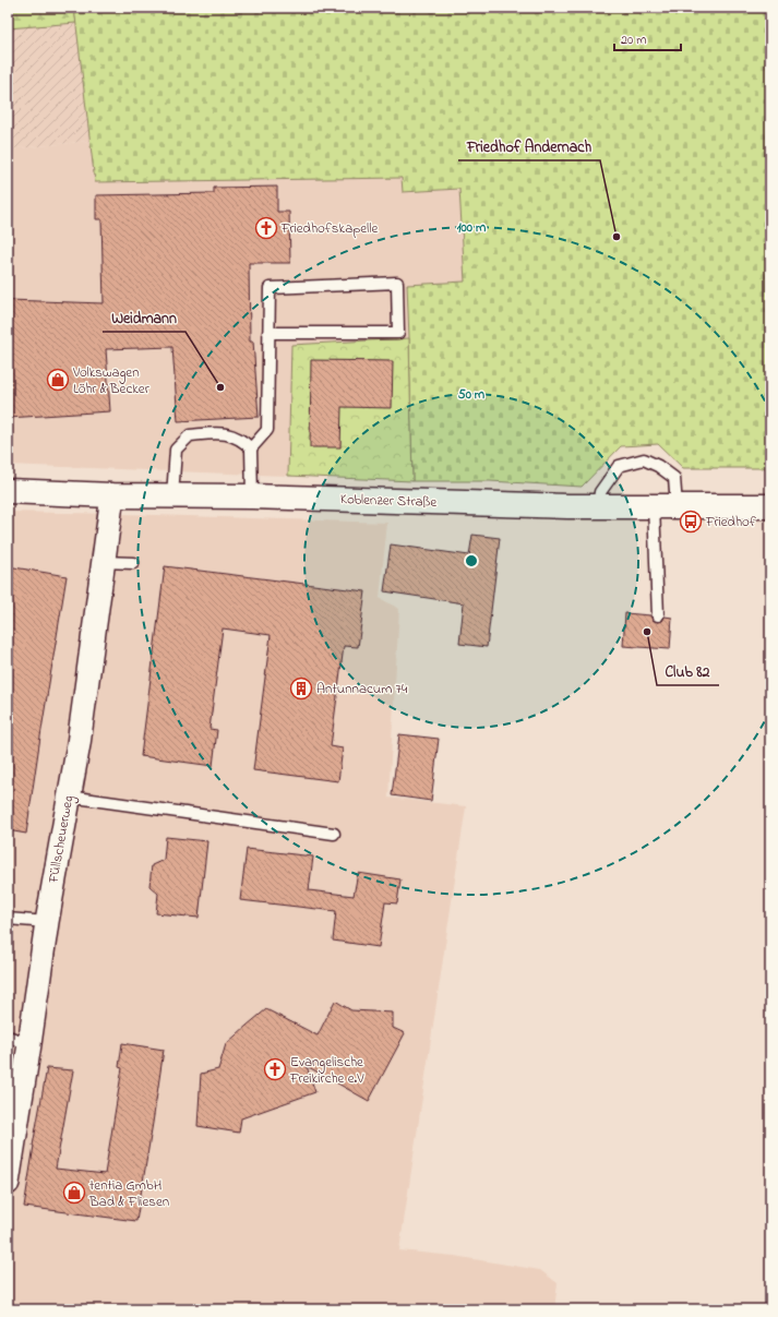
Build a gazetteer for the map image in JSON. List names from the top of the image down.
{
  "streets": {
    "street": ["Koblenzer Straße", "Füllscheuerweg"]
  },
  "crossings": [
    ["Koblenzer Straße", "Füllscheuerweg"]
  ],
  "places": {
    "church": ["Friedhofskapelle", "Evangelische Freikirche e.V"],
    "other": ["Friedhof Andernach", "Weidmann", "Club 82"],
    "shop": ["Volkswagen Löhr & Becker", "tentia GmbH Bad & Fliesen"],
    "bus stop": ["Friedhof"],
    "building": ["Antunnacum 74"]
  },
  "scale_bar": "20 m",
  "rings": ["100 m", "50 m"]
}
